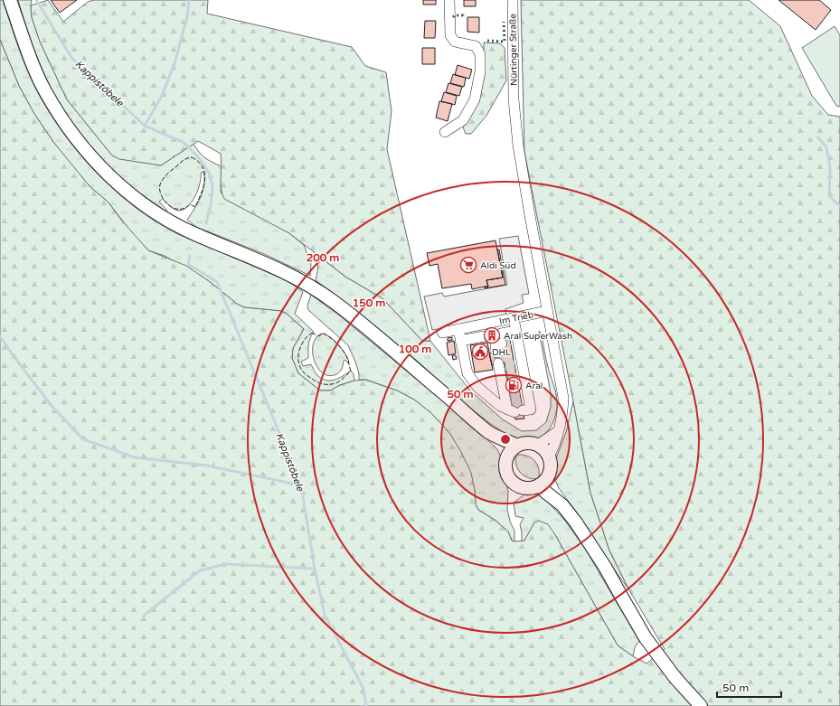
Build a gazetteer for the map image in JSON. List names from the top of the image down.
{
  "streets": {
    "street": ["Nürtinger Straße", "Im Trieb"]
  },
  "crossings": [
    ["Nürtinger Straße", "Im Trieb"]
  ],
  "water": ["Kappistöbele"],
  "places": {
    "supermarket": ["Aldi Süd"],
    "building": ["Aral SuperWash"],
    "public building": ["DHL"],
    "fuel station": ["Aral"]
  },
  "scale_bar": "50 m",
  "rings": [
    "200 m",
    "150 m",
    "100 m",
    "50 m"
  ]
}
